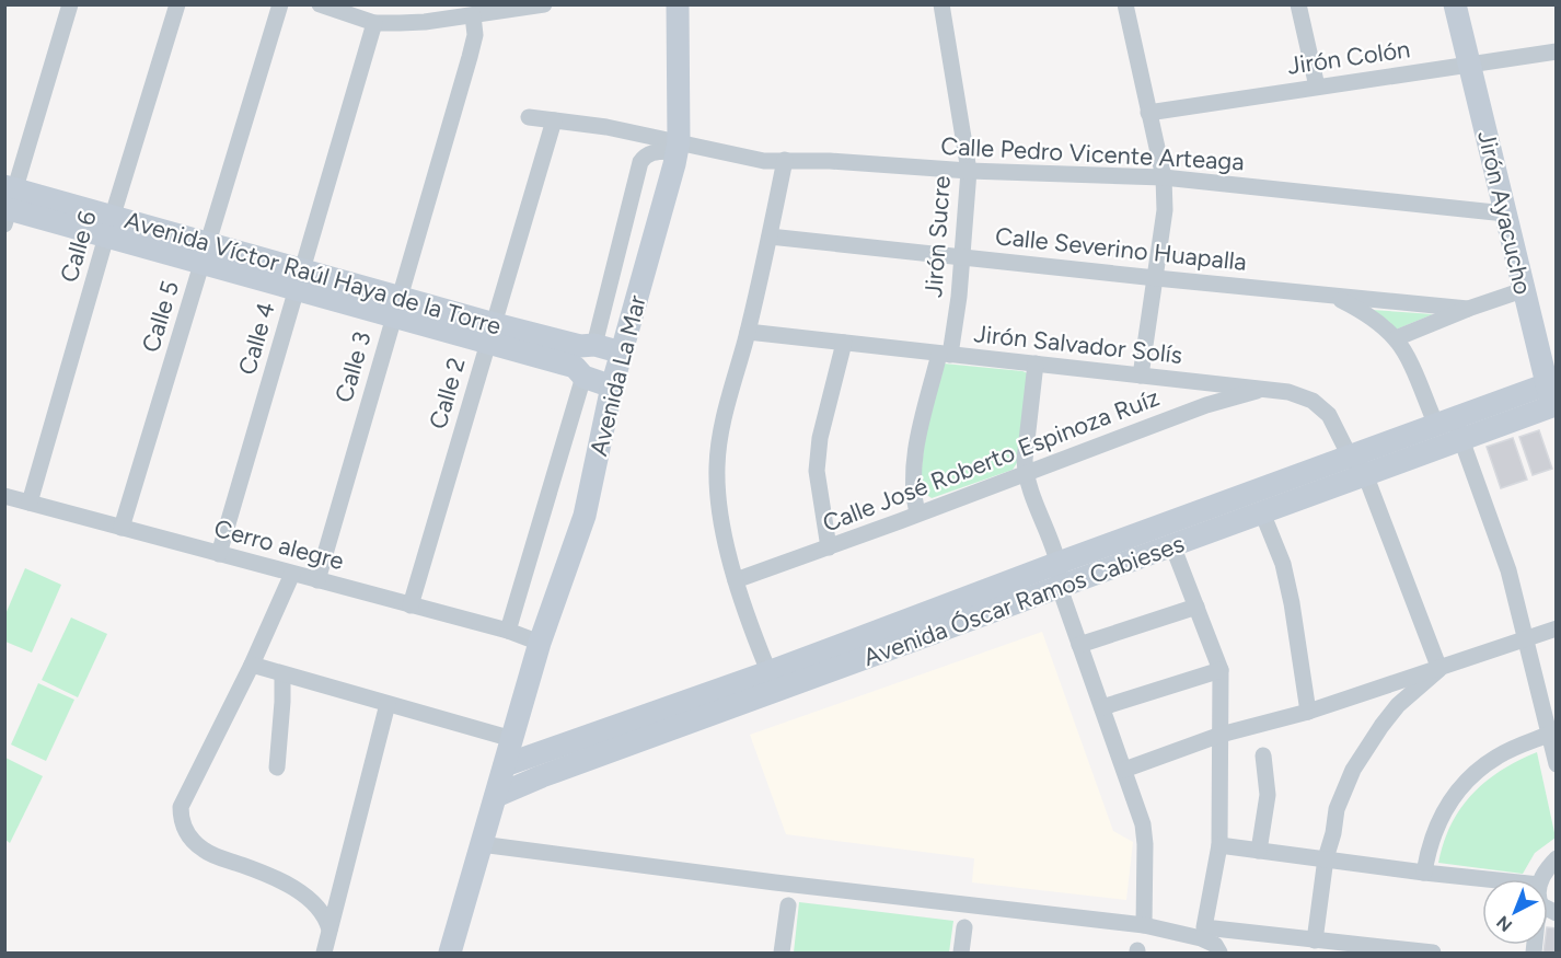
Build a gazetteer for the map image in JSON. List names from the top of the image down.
{
  "streets": {
    "street": [
      "Jirón Colón",
      "Calle Pedro Vicente Arteaga",
      "Jirón Ayacucho",
      "Jirón Sucre",
      "Calle 6",
      "Calle Severino Huapalla",
      "Avenida Víctor Raúl Haya de la Torre",
      "Calle 5",
      "Calle 4",
      "Jirón Salvador Solís",
      "Calle 3",
      "Avenida La Mar",
      "Calle 2",
      "Calle José Roberto Espinoza Ruíz",
      "Cerro alegre",
      "Avenida Óscar Ramos Cabieses"
    ]
  },
  "crossings": [
    ["Jirón Colón", "Jirón Ayacucho"],
    ["Calle Pedro Vicente Arteaga", "Jirón Ayacucho"],
    ["Calle Pedro Vicente Arteaga", "Jirón Sucre"],
    ["Calle Pedro Vicente Arteaga", "Avenida La Mar"],
    ["Calle Pedro Vicente Arteaga", "Calle 2"],
    ["Jirón Ayacucho", "Avenida Óscar Ramos Cabieses"],
    ["Jirón Sucre", "Calle Severino Huapalla"],
    ["Jirón Sucre", "Jirón Salvador Solís"],
    ["Jirón Sucre", "Calle José Roberto Espinoza Ruíz"],
    ["Calle 6", "Avenida Víctor Raúl Haya de la Torre"],
    ["Calle 6", "Cerro alegre"],
    ["Avenida Víctor Raúl Haya de la Torre", "Calle 5"],
    ["Avenida Víctor Raúl Haya de la Torre", "Calle 4"],
    ["Avenida Víctor Raúl Haya de la Torre", "Calle 3"],
    ["Avenida Víctor Raúl Haya de la Torre", "Avenida La Mar"],
    ["Avenida Víctor Raúl Haya de la Torre", "Calle 2"],
    ["Calle 5", "Cerro alegre"],
    ["Calle 4", "Cerro alegre"],
    ["Jirón Salvador Solís", "Calle José Roberto Espinoza Ruíz"],
    ["Jirón Salvador Solís", "Avenida Óscar Ramos Cabieses"],
    ["Calle 3", "Cerro alegre"],
    ["Avenida La Mar", "Cerro alegre"],
    ["Avenida La Mar", "Avenida Óscar Ramos Cabieses"],
    ["Calle 2", "Cerro alegre"]
  ],
  "north": "bottom left"
}
